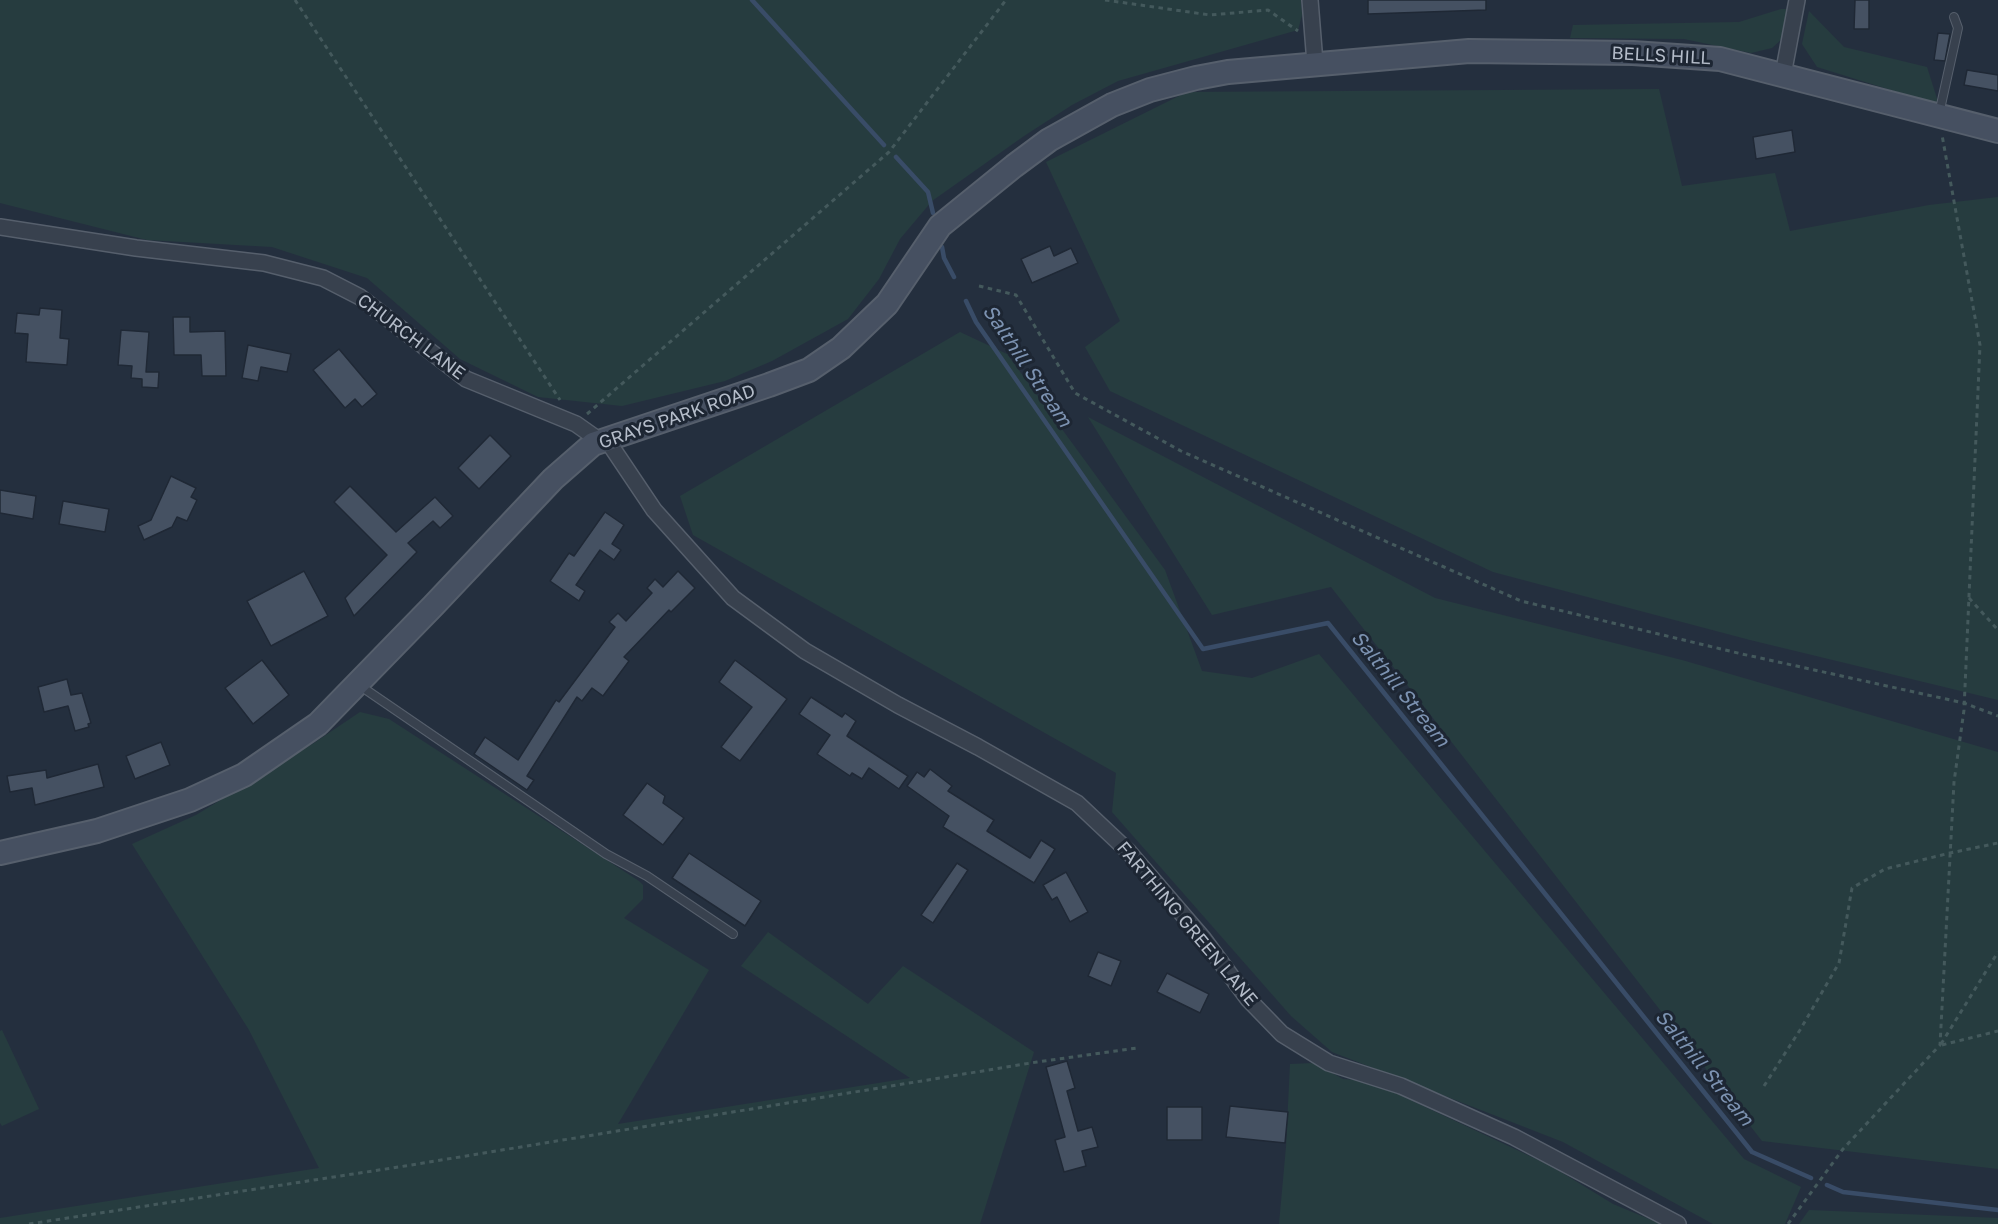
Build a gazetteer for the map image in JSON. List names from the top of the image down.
{
  "streets": {
    "main road": ["BELLS HILL", "GRAYS PARK ROAD"],
    "street": ["CHURCH LANE", "FARTHING GREEN LANE"]
  },
  "crossings": [
    ["BELLS HILL", "GRAYS PARK ROAD"],
    ["CHURCH LANE", "GRAYS PARK ROAD"],
    ["CHURCH LANE", "FARTHING GREEN LANE"],
    ["GRAYS PARK ROAD", "FARTHING GREEN LANE"]
  ],
  "water": ["Salthill Stream"]
}
